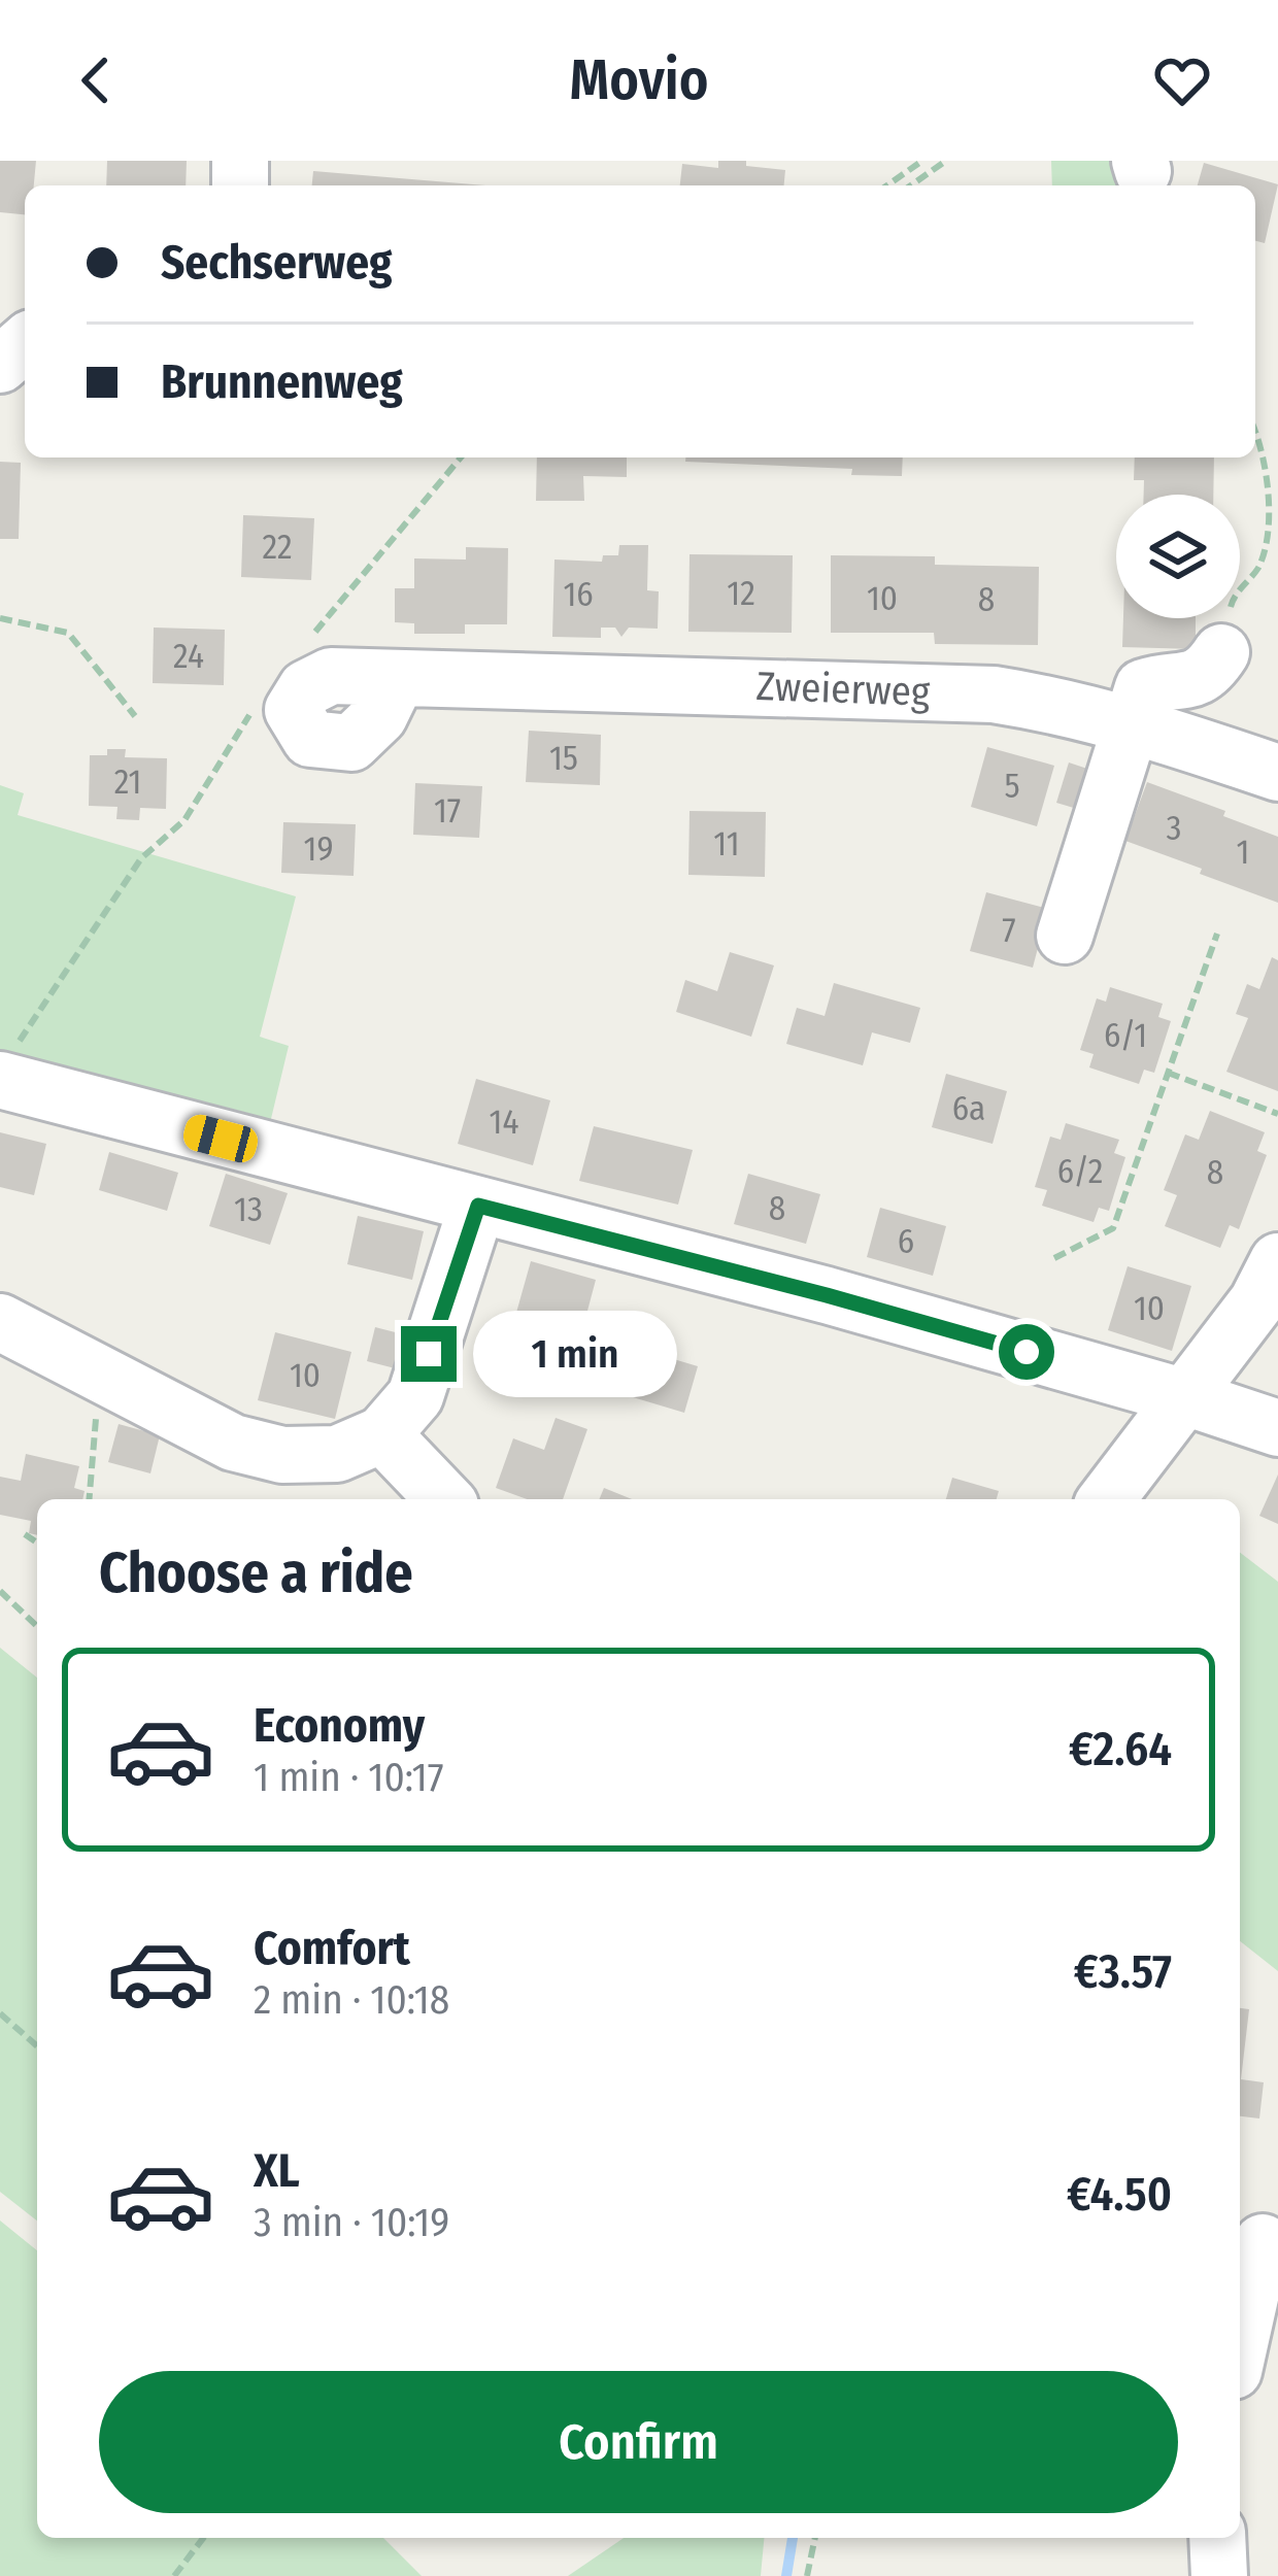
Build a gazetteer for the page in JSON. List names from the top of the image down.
{
  "streets": {
    "street": ["Zweierweg"]
  },
  "house_numbers": [
    "22",
    "12",
    "16",
    "10",
    "8",
    "24",
    "15",
    "21",
    "5",
    "17",
    "3",
    "11",
    "19",
    "1",
    "7",
    "6/1",
    "6a",
    "14",
    "6/2",
    "8",
    "8",
    "13",
    "6",
    "10",
    "10"
  ],
  "page": {
    "header": "Movio",
    "banner": ["Sechserweg", "Brunnenweg"],
    "bubble": "1 min",
    "heading": "Choose a ride",
    "list": [
      {
        "name": "Economy",
        "note": "1 min · 10:17",
        "value": "€2.64"
      },
      {
        "name": "Comfort",
        "note": "2 min · 10:18",
        "value": "€3.57"
      },
      {
        "name": "XL",
        "note": "3 min · 10:19",
        "value": "€4.50"
      }
    ],
    "buttons": "Confirm"
  }
}
